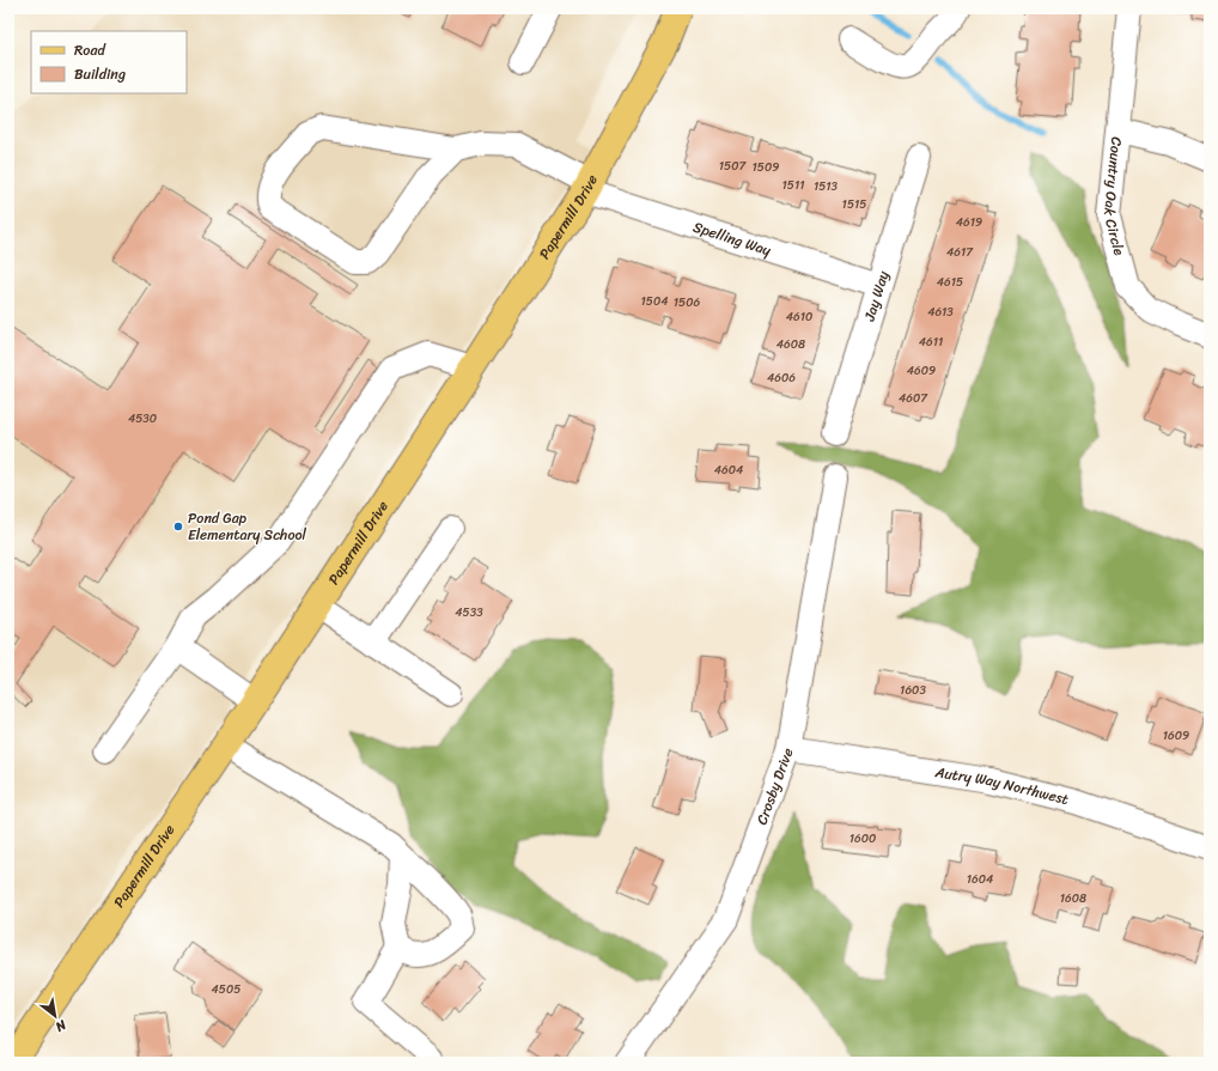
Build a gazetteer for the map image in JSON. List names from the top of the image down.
{
  "streets": {
    "main road": ["Papermill Drive"],
    "street": [
      "Country Oak Circle",
      "Spelling Way",
      "Jay Way",
      "Crosby Drive",
      "Autry Way Northwest"
    ]
  },
  "crossings": [
    ["Papermill Drive", "Spelling Way"],
    ["Spelling Way", "Jay Way"],
    ["Crosby Drive", "Autry Way Northwest"]
  ],
  "places": ["Pond Gap Elementary School"],
  "house_numbers": [
    "1507",
    "1509",
    "1511",
    "1513",
    "1515",
    "4619",
    "4617",
    "4615",
    "1504",
    "1506",
    "4613",
    "4610",
    "4611",
    "4608",
    "4609",
    "4606",
    "4607",
    "4530",
    "4604",
    "4533",
    "1603",
    "1609",
    "1600",
    "1604",
    "1608",
    "4505"
  ],
  "legend": ["Road", "Building"],
  "north": "bottom right"
}
